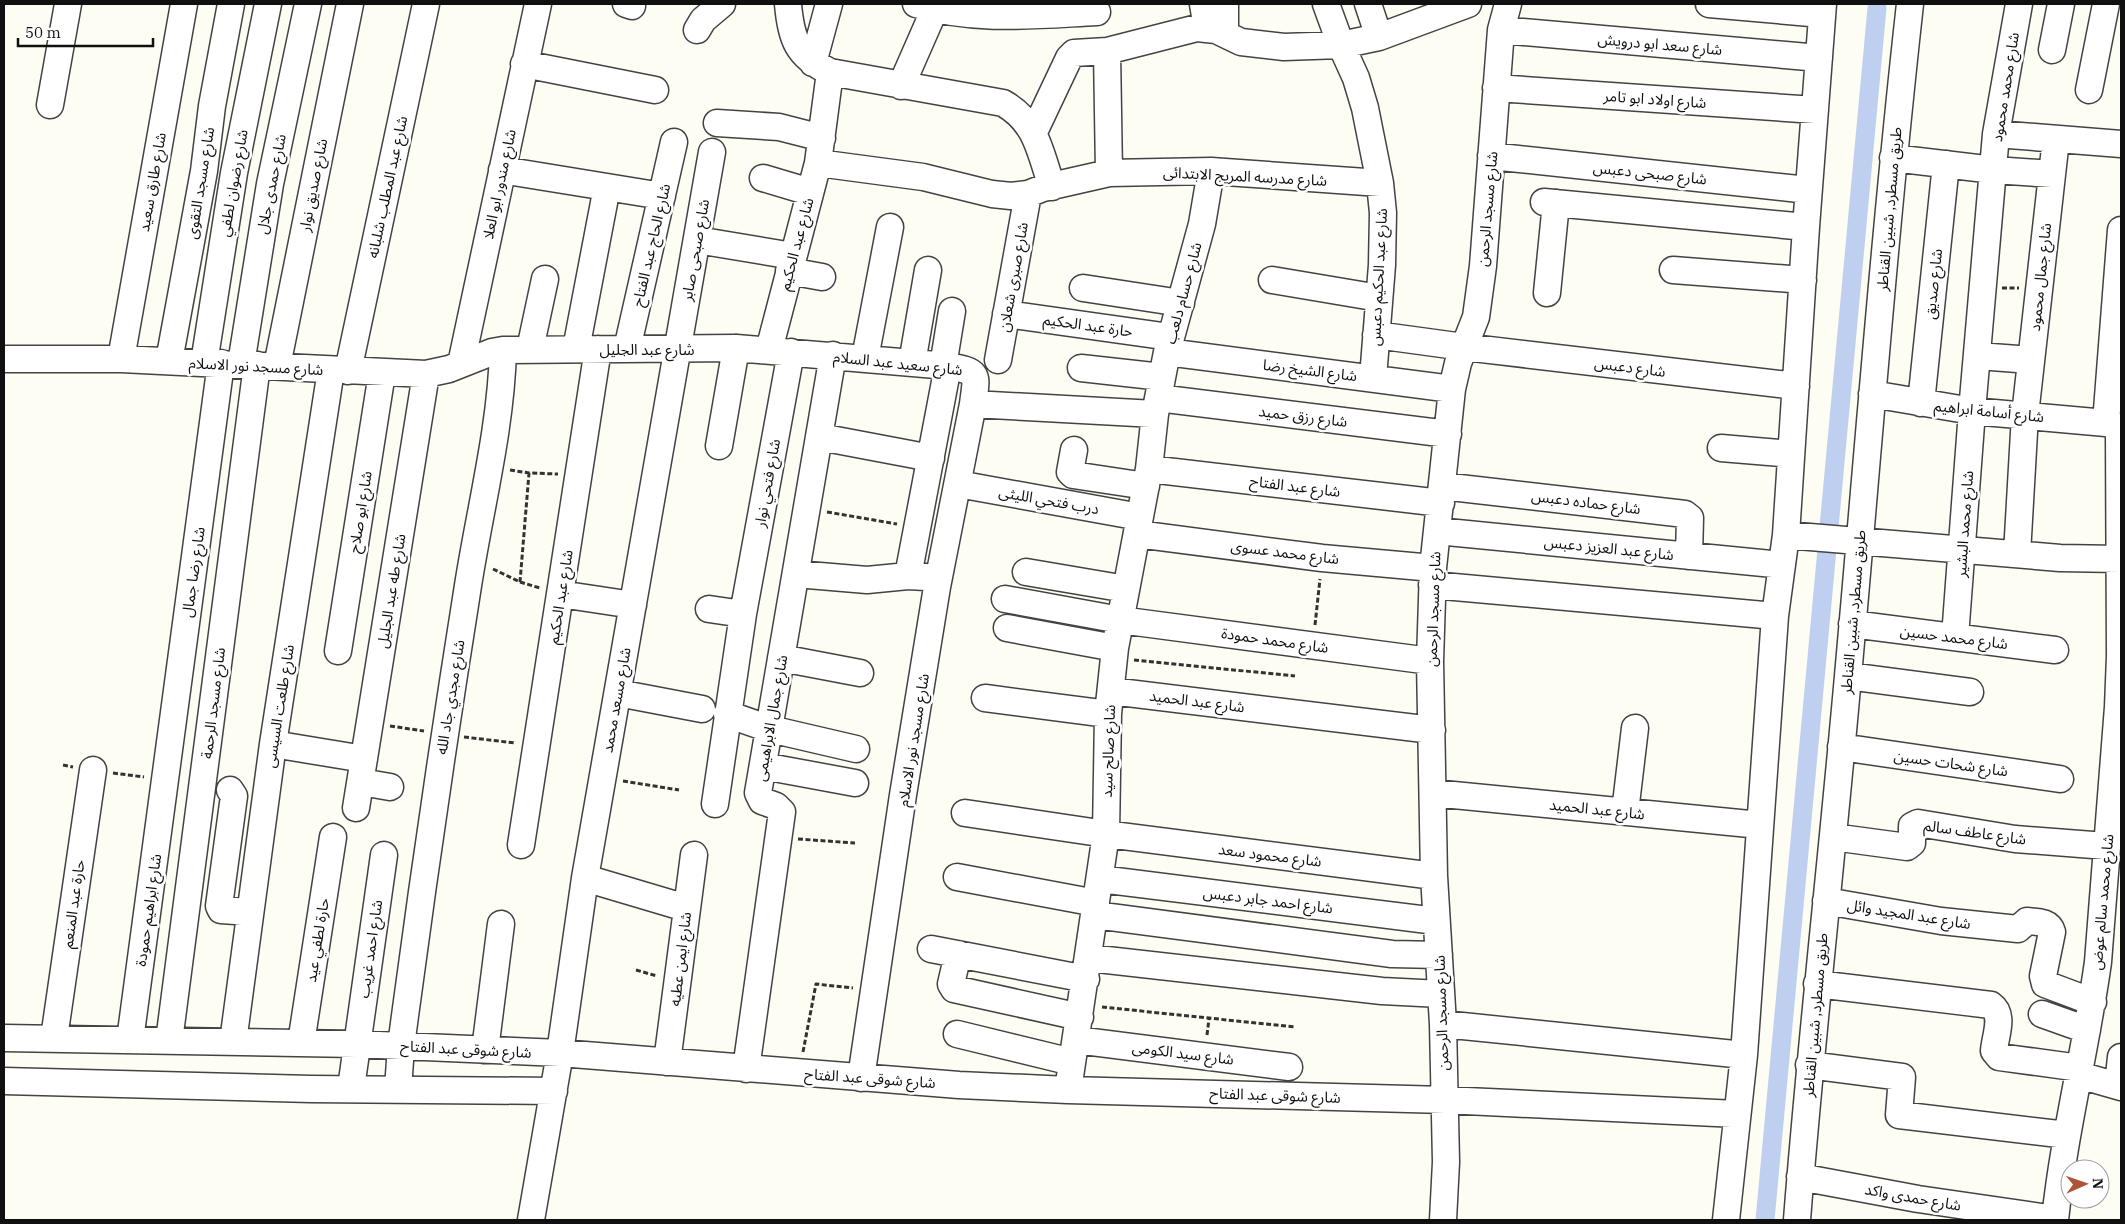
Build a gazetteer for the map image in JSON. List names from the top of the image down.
{
  "streets": {
    "street": [
      "شارع سعد ابو درويش",
      "شارع محمد محمود",
      "شارع اولاد ابو تامر",
      "شارع صبحى دعبس",
      "شارع مدرسه المريج الابتدائى",
      "شارع طارق سعيد",
      "شارع مسجد التقوى",
      "شارع رضوان لطفي",
      "شارع حمدى جلال",
      "شارع مندور ابو العلا",
      "شارع صديق نوار",
      "شارع عبد المطلب شلبانه",
      "شارع مسجد الرحمن",
      "طريق مسطرد, شبين القناطر",
      "شارع عبد الحكيم",
      "شارع الحاج عبد الفتاح",
      "شارع صبحى صابر",
      "شارع صبرى شعلان",
      "شارع عبد الحكيم دعبس",
      "شارع جمال محمود",
      "شارع صديق",
      "شارع حسام دلعب",
      "حارة عبد الحكيم",
      "شارع عبد الجليل",
      "شارع سعيد عبد السلام",
      "شارع مسجد نور الاسلام",
      "شارع دعبس",
      "شارع الشيخ رضا",
      "شارع أسامة ابراهيم",
      "شارع رزق حميد",
      "شارع فتحي نوار",
      "شارع عبد الفتاح",
      "درب فتحي الليثى",
      "شارع حماده دعبس",
      "شارع ابو صلاح",
      "شارع محمد البشير",
      "شارع عبد العزيز دعبس",
      "شارع محمد عسوى",
      "شارع رضا جمال",
      "شارع طه عبد الجليل",
      "شارع محمد حسين",
      "شارع محمد حمودة",
      "شارع مجدي جاد الله",
      "شارع مسعد محمد",
      "شارع عبد الحميد",
      "شارع مسجد الرحمة",
      "شارع طلعت السيسى",
      "شارع جمال الابراهيمى",
      "شارع صالح سيد",
      "شارع شحات حسين",
      "شارع عاطف سالم",
      "شارع محمود سعد",
      "شارع احمد جابر دعبس",
      "شارع محمد سالم عوض",
      "حارة عبد المنعم",
      "شارع ابراهيم حمودة",
      "شارع عبد المجيد وائل",
      "حارة لطفي عيد",
      "شارع احمد غريب",
      "شارع ايمن عطيه",
      "شارع شوقى عبد الفتاح",
      "شارع سيد الكومى",
      "شارع حمدى واكد"
    ]
  },
  "crossings": [
    ["شارع سعد ابو درويش", "شارع مسجد الرحمن"],
    ["شارع محمد محمود", "شارع محمد البشير"],
    ["شارع اولاد ابو تامر", "شارع مسجد الرحمن"],
    ["شارع صبحى دعبس", "شارع مسجد الرحمن"],
    ["شارع مدرسه المريج الابتدائى", "شارع عبد الحكيم"],
    ["شارع مدرسه المريج الابتدائى", "شارع صبرى شعلان"],
    ["شارع مدرسه المريج الابتدائى", "شارع عبد الحكيم دعبس"],
    ["شارع مدرسه المريج الابتدائى", "شارع حسام دلعب"],
    ["شارع طارق سعيد", "شارع مسجد نور الاسلام"],
    ["شارع مسجد التقوى", "شارع مسجد نور الاسلام"],
    ["شارع رضوان لطفي", "شارع حمدى جلال"],
    ["شارع رضوان لطفي", "شارع صديق نوار"],
    ["شارع رضوان لطفي", "شارع مسجد نور الاسلام"],
    ["شارع رضوان لطفي", "شارع رضا جمال"],
    ["شارع رضوان لطفي", "شارع مسجد الرحمة"],
    ["شارع حمدى جلال", "شارع صديق نوار"],
    ["شارع حمدى جلال", "شارع مسجد نور الاسلام"],
    ["شارع حمدى جلال", "شارع رضا جمال"],
    ["شارع حمدى جلال", "شارع مسجد الرحمة"],
    ["شارع مندور ابو العلا", "شارع مسجد نور الاسلام"],
    ["شارع صديق نوار", "شارع مسجد نور الاسلام"],
    ["شارع صديق نوار", "شارع رضا جمال"],
    ["شارع صديق نوار", "شارع مسجد الرحمة"],
    ["شارع عبد المطلب شلبانه", "شارع مسجد نور الاسلام"],
    ["شارع عبد المطلب شلبانه", "شارع طلعت السيسى"],
    ["شارع مسجد الرحمن", "شارع دعبس"],
    ["شارع مسجد الرحمن", "شارع الشيخ رضا"],
    ["شارع مسجد الرحمن", "شارع رزق حميد"],
    ["شارع مسجد الرحمن", "شارع عبد الفتاح"],
    ["شارع مسجد الرحمن", "شارع حماده دعبس"],
    ["شارع مسجد الرحمن", "شارع عبد العزيز دعبس"],
    ["شارع مسجد الرحمن", "شارع محمد عسوى"],
    ["شارع مسجد الرحمن", "شارع محمد حمودة"],
    ["شارع مسجد الرحمن", "شارع عبد الحميد"],
    ["شارع مسجد الرحمن", "شارع محمود سعد"],
    ["شارع مسجد الرحمن", "شارع احمد جابر دعبس"],
    ["شارع مسجد الرحمن", "شارع شوقى عبد الفتاح"],
    ["طريق مسطرد, شبين القناطر", "شارع أسامة ابراهيم"],
    ["طريق مسطرد, شبين القناطر", "شارع محمد حسين"],
    ["طريق مسطرد, شبين القناطر", "شارع شحات حسين"],
    ["طريق مسطرد, شبين القناطر", "شارع عاطف سالم"],
    ["طريق مسطرد, شبين القناطر", "شارع عبد المجيد وائل"],
    ["طريق مسطرد, شبين القناطر", "شارع حمدى واكد"],
    ["شارع عبد الحكيم", "شارع عبد الجليل"],
    ["شارع عبد الحكيم", "شارع سعيد عبد السلام"],
    ["شارع عبد الحكيم", "شارع فتحي نوار"],
    ["شارع الحاج عبد الفتاح", "شارع عبد الجليل"],
    ["شارع صبحى صابر", "شارع عبد الجليل"],
    ["شارع صبحى صابر", "شارع مسعد محمد"],
    ["شارع صبرى شعلان", "حارة عبد الحكيم"],
    ["شارع عبد الحكيم دعبس", "شارع الشيخ رضا"],
    ["شارع جمال محمود", "شارع أسامة ابراهيم"],
    ["شارع صديق", "شارع أسامة ابراهيم"],
    ["شارع حسام دلعب", "حارة عبد الحكيم"],
    ["شارع حسام دلعب", "شارع الشيخ رضا"],
    ["شارع حسام دلعب", "شارع رزق حميد"],
    ["شارع حسام دلعب", "شارع صالح سيد"],
    ["حارة عبد الحكيم", "شارع الشيخ رضا"],
    ["حارة عبد الحكيم", "شارع رزق حميد"],
    ["حارة عبد الحكيم", "شارع صالح سيد"],
    ["شارع عبد الجليل", "شارع سعيد عبد السلام"],
    ["شارع عبد الجليل", "شارع مسجد نور الاسلام"],
    ["شارع عبد الجليل", "شارع فتحي نوار"],
    ["شارع عبد الجليل", "شارع مجدي جاد الله"],
    ["شارع عبد الجليل", "شارع مسعد محمد"],
    ["شارع سعيد عبد السلام", "شارع مسجد نور الاسلام"],
    ["شارع سعيد عبد السلام", "شارع فتحي نوار"],
    ["شارع سعيد عبد السلام", "شارع جمال الابراهيمى"],
    ["شارع مسجد نور الاسلام", "درب فتحي الليثى"],
    ["شارع مسجد نور الاسلام", "شارع ابو صلاح"],
    ["شارع مسجد نور الاسلام", "شارع رضا جمال"],
    ["شارع مسجد نور الاسلام", "شارع طه عبد الجليل"],
    ["شارع مسجد نور الاسلام", "شارع مجدي جاد الله"],
    ["شارع مسجد نور الاسلام", "شارع مسجد الرحمة"],
    ["شارع مسجد نور الاسلام", "شارع طلعت السيسى"],
    ["شارع مسجد نور الاسلام", "شارع شوقى عبد الفتاح"],
    ["شارع الشيخ رضا", "شارع رزق حميد"],
    ["شارع الشيخ رضا", "شارع صالح سيد"],
    ["شارع أسامة ابراهيم", "شارع محمد البشير"],
    ["شارع أسامة ابراهيم", "شارع محمد سالم عوض"],
    ["شارع رزق حميد", "شارع صالح سيد"],
    ["شارع عبد الفتاح", "شارع حماده دعبس"],
    ["شارع عبد الفتاح", "شارع صالح سيد"],
    ["درب فتحي الليثى", "شارع محمد عسوى"],
    ["درب فتحي الليثى", "شارع صالح سيد"],
    ["شارع حماده دعبس", "شارع عبد العزيز دعبس"],
    ["شارع محمد البشير", "شارع محمد حسين"],
    ["شارع محمد عسوى", "شارع صالح سيد"],
    ["شارع رضا جمال", "شارع مسجد الرحمة"],
    ["شارع رضا جمال", "شارع ابراهيم حمودة"],
    ["شارع محمد حمودة", "شارع صالح سيد"],
    ["شارع مجدي جاد الله", "شارع شوقى عبد الفتاح"],
    ["شارع مسعد محمد", "شارع شوقى عبد الفتاح"],
    ["شارع عبد الحميد", "شارع صالح سيد"],
    ["شارع مسجد الرحمة", "شارع شوقى عبد الفتاح"],
    ["شارع طلعت السيسى", "شارع شوقى عبد الفتاح"],
    ["شارع جمال الابراهيمى", "شارع شوقى عبد الفتاح"],
    ["شارع صالح سيد", "شارع محمود سعد"],
    ["شارع صالح سيد", "شارع احمد جابر دعبس"],
    ["شارع صالح سيد", "شارع شوقى عبد الفتاح"],
    ["شارع صالح سيد", "شارع سيد الكومى"],
    ["شارع عاطف سالم", "شارع محمد سالم عوض"],
    ["شارع محمد سالم عوض", "شارع عبد المجيد وائل"],
    ["شارع محمد سالم عوض", "شارع حمدى واكد"],
    ["حارة عبد المنعم", "شارع شوقى عبد الفتاح"],
    ["شارع ابراهيم حمودة", "شارع شوقى عبد الفتاح"],
    ["حارة لطفي عيد", "شارع شوقى عبد الفتاح"],
    ["شارع احمد غريب", "شارع شوقى عبد الفتاح"],
    ["شارع ايمن عطيه", "شارع شوقى عبد الفتاح"]
  ],
  "scale_bar": "50 m",
  "north": "right"
}
